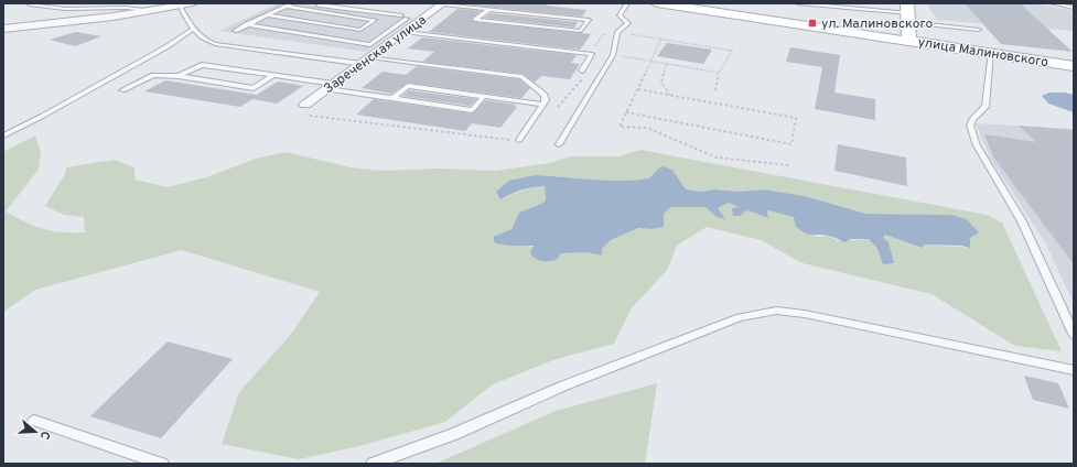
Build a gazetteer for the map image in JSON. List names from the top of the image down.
{
  "streets": {
    "street": ["улица Малиновского", "Зареченская улица"]
  },
  "places": {
    "transit": ["ул. Малиновского"]
  },
  "north": "right"
}
